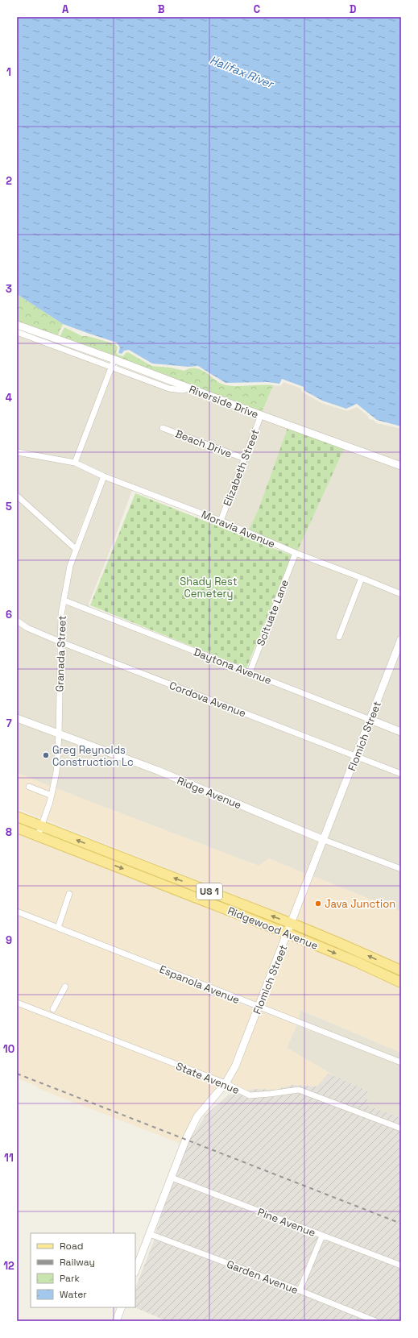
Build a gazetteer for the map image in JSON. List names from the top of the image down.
{
  "streets": {
    "main road": ["US 1", "Ridgewood Avenue"],
    "street": [
      "Riverside Drive",
      "Beach Drive",
      "Elizabeth Street",
      "Moravia Avenue",
      "Scituate Lane",
      "Granada Street",
      "Daytona Avenue",
      "Cordova Avenue",
      "Flomich Street",
      "Ridge Avenue",
      "Espanola Avenue",
      "State Avenue",
      "Pine Avenue",
      "Garden Avenue"
    ]
  },
  "crossings": [
    ["Riverside Drive", "Elizabeth Street"],
    ["Beach Drive", "Elizabeth Street"],
    ["Elizabeth Street", "Moravia Avenue"],
    ["Moravia Avenue", "Scituate Lane"],
    ["Moravia Avenue", "Granada Street"],
    ["Scituate Lane", "Daytona Avenue"],
    ["Granada Street", "Daytona Avenue"],
    ["Granada Street", "Cordova Avenue"],
    ["Granada Street", "Ridge Avenue"],
    ["Granada Street", "Ridgewood Avenue"],
    ["Daytona Avenue", "Flomich Street"],
    ["Cordova Avenue", "Flomich Street"],
    ["Flomich Street", "Ridge Avenue"],
    ["Flomich Street", "Ridgewood Avenue"],
    ["Flomich Street", "Espanola Avenue"],
    ["Flomich Street", "State Avenue"],
    ["Flomich Street", "Pine Avenue"],
    ["Flomich Street", "Garden Avenue"]
  ],
  "water": ["Halifax River"],
  "parks": ["Shady Rest Cemetery"],
  "places": ["Greg Reynolds Construction Lc", "Java Junction"],
  "legend": [
    "Road",
    "Railway",
    "Park",
    "Water"
  ],
  "grid": {
    "columns": [
      "A",
      "B",
      "C",
      "D"
    ],
    "rows": [
      "1",
      "2",
      "3",
      "4",
      "5",
      "6",
      "7",
      "8",
      "9",
      "10",
      "11",
      "12"
    ]
  }
}
